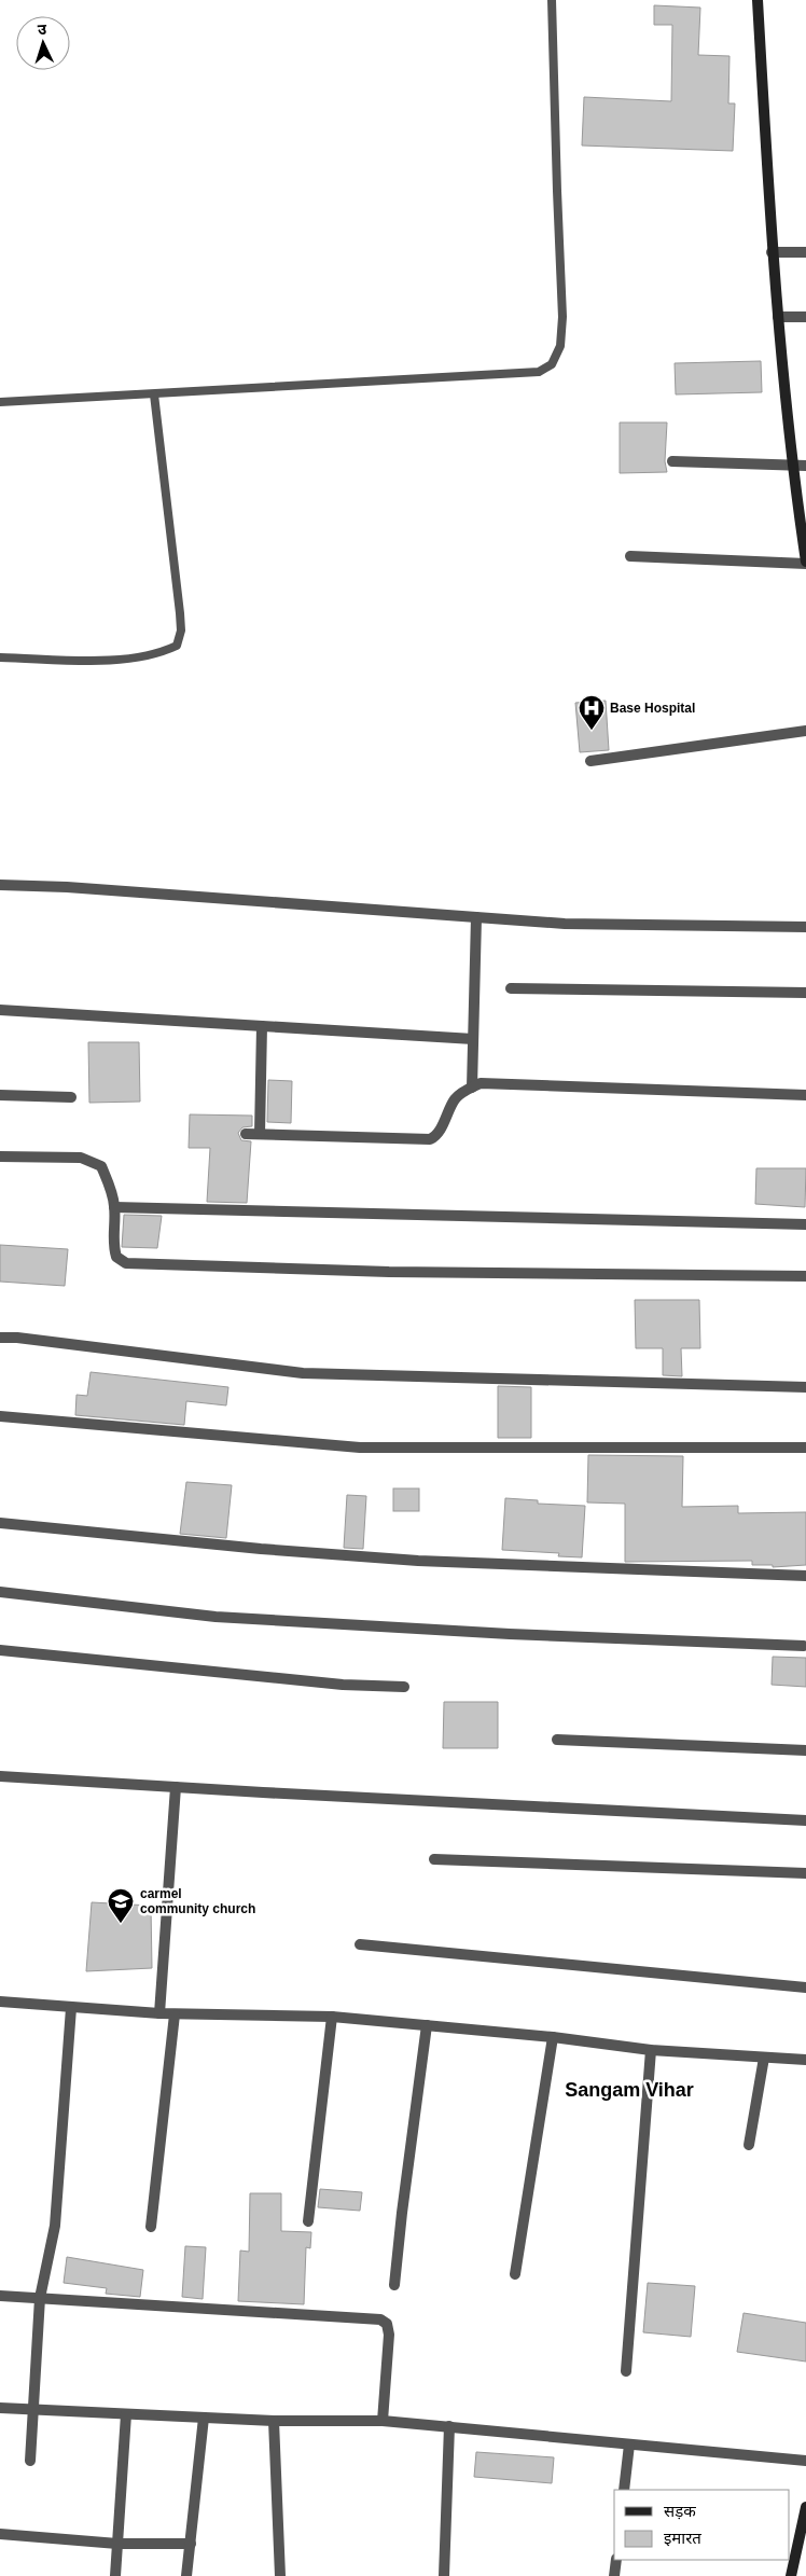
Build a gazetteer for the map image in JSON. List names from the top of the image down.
{
  "districts": ["Sangam Vihar"],
  "places": {
    "hospital": ["Base Hospital"],
    "school or university": ["carmel community church"]
  },
  "legend": ["सड़क", "इमारत"],
  "north": "top"
}
